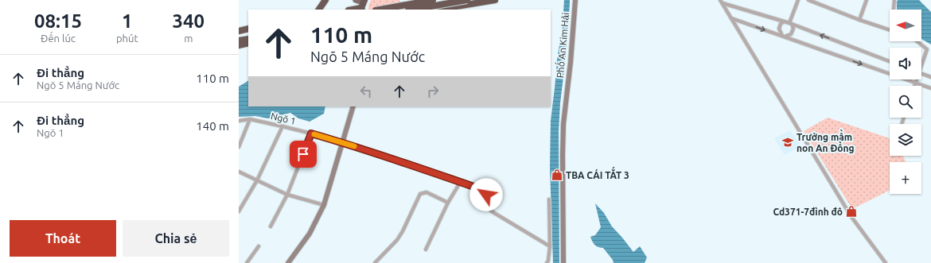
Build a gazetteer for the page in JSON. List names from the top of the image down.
{
  "streets": {
    "street": ["Phố An Kim Hải", "Ngõ 1"]
  },
  "places": {
    "school or university": ["Trường mầm non An Đồng"],
    "shop": ["TBA CÁI TẮT 3", "Cd371-7đình đô"]
  },
  "north": "left",
  "page": {
    "eta": [
      "08:15",
      "Đến lúc",
      "1",
      "phút",
      "340",
      "m"
    ],
    "map_buttons": "+",
    "turn": ["110 m", "Ngõ 5 Máng Nước"],
    "list": [
      {
        "name": "Đi thẳng",
        "note": "Ngõ 5 Máng Nước",
        "value": "110 m"
      },
      {
        "name": "Đi thẳng",
        "note": "Ngõ 1",
        "value": "140 m"
      }
    ],
    "buttons": ["Thoát", "Chia sẻ"]
  }
}
